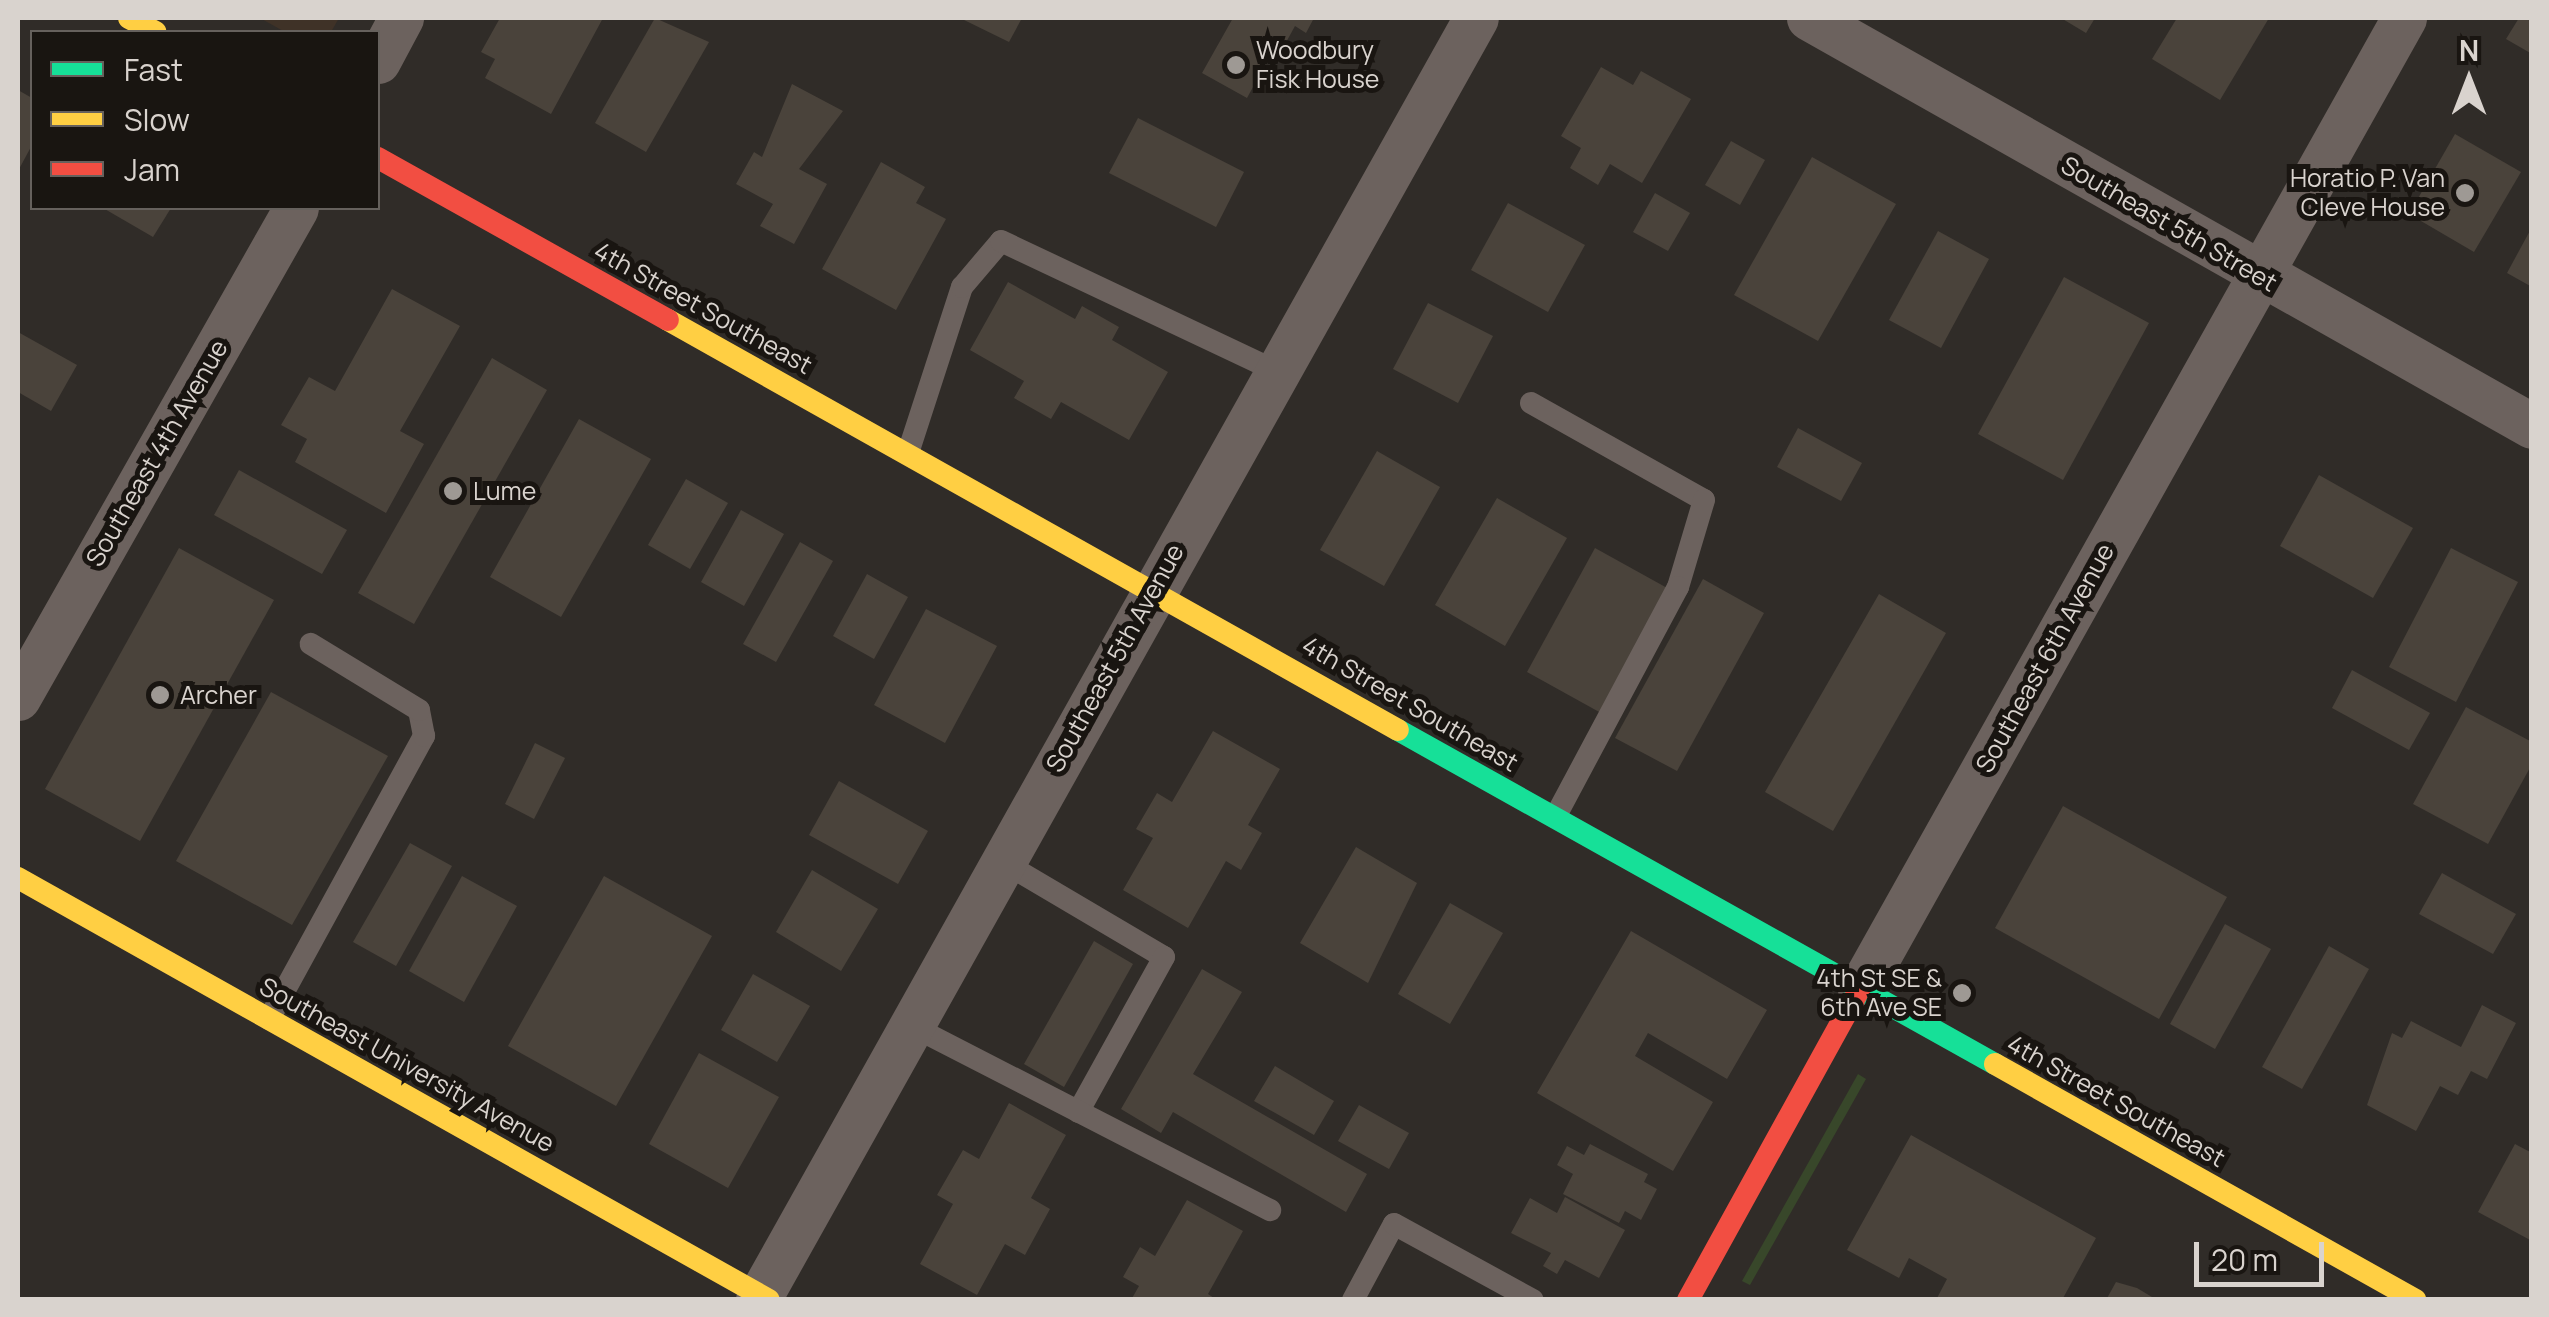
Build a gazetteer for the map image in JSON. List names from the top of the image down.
{
  "streets": {
    "main road": ["4th Street Southeast", "Southeast 6th Avenue", "Southeast University Avenue"],
    "street": ["Southeast 5th Street", "Southeast 4th Avenue", "Southeast 5th Avenue"]
  },
  "crossings": [
    ["Southeast 5th Street", "Southeast 6th Avenue"],
    ["4th Street Southeast", "Southeast 5th Avenue"],
    ["4th Street Southeast", "Southeast 6th Avenue"],
    ["Southeast 5th Avenue", "Southeast University Avenue"]
  ],
  "places": [
    "Woodbury Fisk House",
    "Horatio P. Van Cleve House",
    "Lume",
    "Archer",
    "4th St SE & 6th Ave SE"
  ],
  "legend": ["Fast", "Slow", "Jam"],
  "scale_bar": "20 m",
  "north": "top"
}
